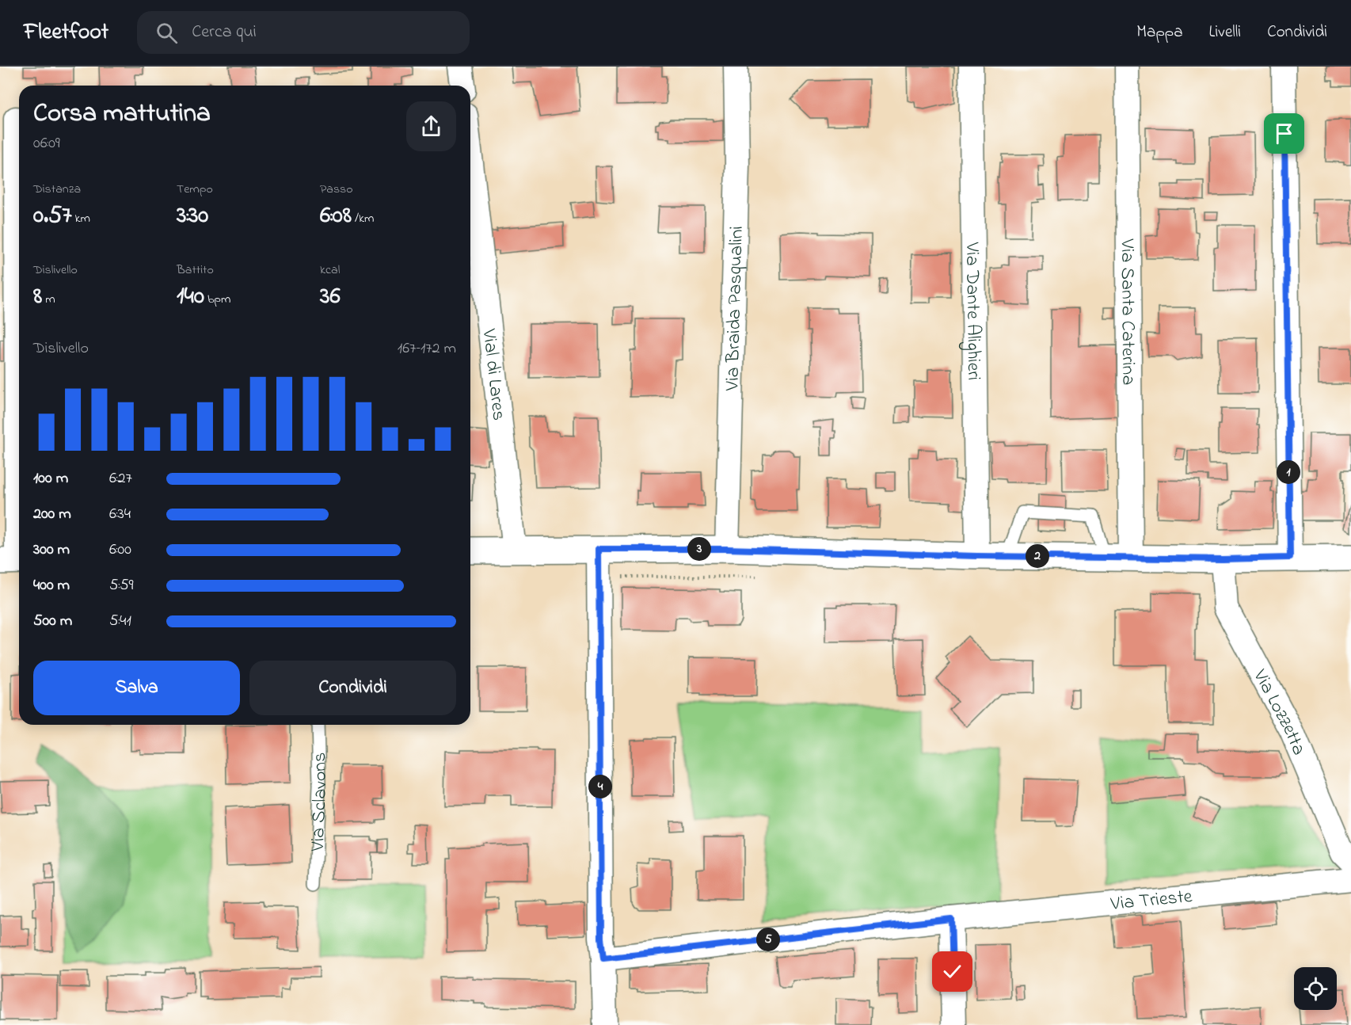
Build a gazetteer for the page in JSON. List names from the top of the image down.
{
  "streets": {
    "street": [
      "Via Braida Pasqualini",
      "Via Dante Alighieri",
      "Via Santa Caterina",
      "Vial di Lares",
      "Via Lozzetta",
      "Via Trieste"
    ],
    "lane": ["Via Sclavons"]
  },
  "page": {
    "header": "Fleetfoot",
    "search": "Cerca qui",
    "nav": ["Mappa", "Livelli", "Condividi"],
    "heading": ["Corsa mattutina", "06:09"],
    "stats": [
      ["Distanza", "0.57 km"],
      ["Tempo", "3:30"],
      ["Passo", "6:08 /km"],
      ["Dislivello", "8 m"],
      ["Battito", "140 bpm"],
      ["kcal", "36"]
    ],
    "chart": ["Dislivello", "167–172 m"],
    "pins": [
      "1",
      "3",
      "2",
      "4",
      "5"
    ],
    "list": [
      {
        "name": "100 m",
        "note": "6:27"
      },
      {
        "name": "200 m",
        "note": "6:34"
      },
      {
        "name": "300 m",
        "note": "6:00"
      },
      {
        "name": "400 m",
        "note": "5:59"
      },
      {
        "name": "500 m",
        "note": "5:41"
      }
    ],
    "buttons": ["Salva", "Condividi"]
  }
}
